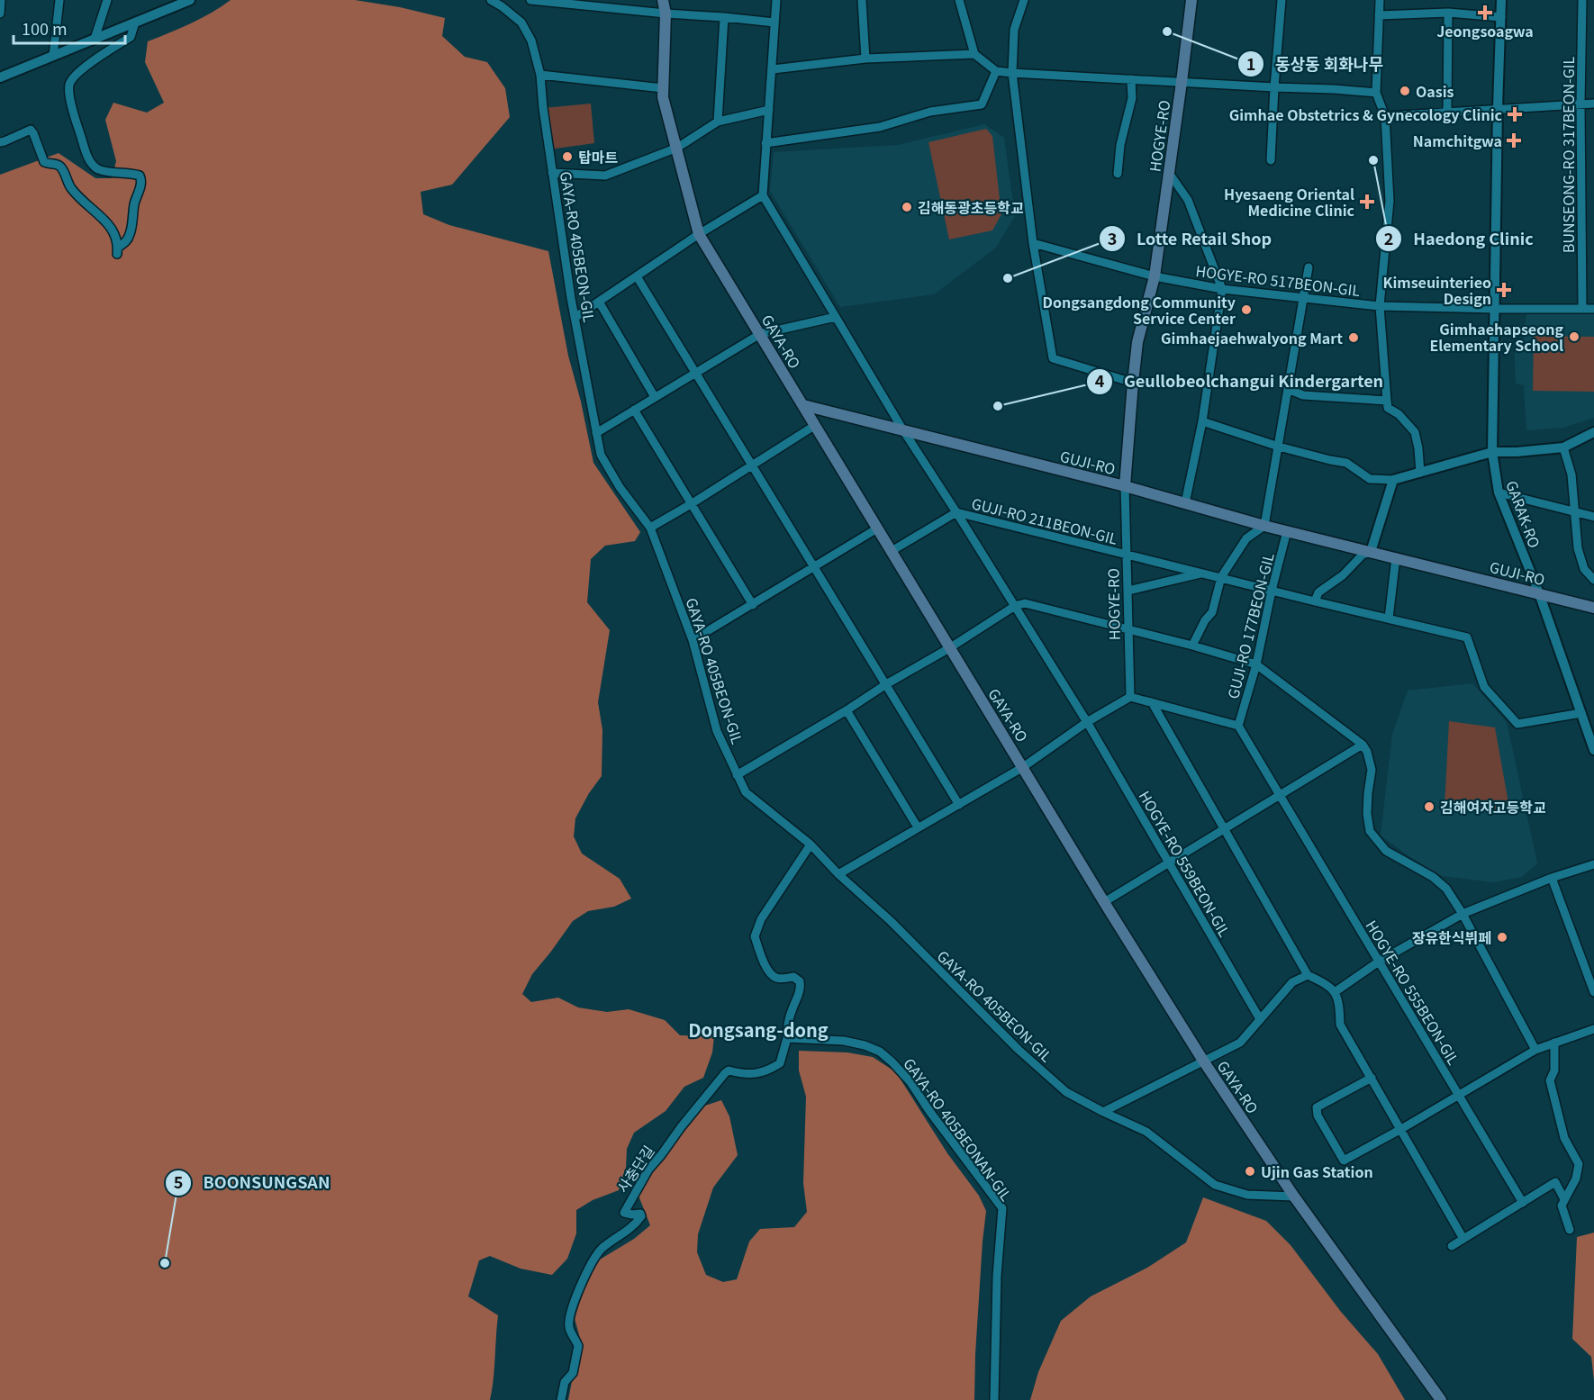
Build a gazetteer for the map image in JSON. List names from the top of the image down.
{
  "streets": {
    "main road": ["HOGYE-RO", "GAYA-RO", "GUJI-RO"],
    "street": [
      "BUNSEONG-RO 317BEON-GIL",
      "GAYA-RO 405BEON-GIL",
      "HOGYE-RO 517BEON-GIL",
      "GARAK-RO",
      "GUJI-RO 211BEON-GIL",
      "GUJI-RO 177BEON-GIL",
      "HOGYE-RO 559BEON-GIL",
      "HOGYE-RO 555BEON-GIL",
      "GAYA-RO 405BEONAN-GIL",
      "사충단길"
    ]
  },
  "crossings": [
    ["HOGYE-RO", "HOGYE-RO 517BEON-GIL"],
    ["HOGYE-RO", "GUJI-RO"],
    ["HOGYE-RO", "GUJI-RO 211BEON-GIL"],
    ["GAYA-RO 405BEON-GIL", "GAYA-RO"],
    ["HOGYE-RO 517BEON-GIL", "GARAK-RO"],
    ["GAYA-RO", "GUJI-RO"],
    ["GAYA-RO", "GUJI-RO 211BEON-GIL"],
    ["GUJI-RO", "GARAK-RO"],
    ["GUJI-RO", "GUJI-RO 211BEON-GIL"],
    ["GUJI-RO", "GUJI-RO 177BEON-GIL"],
    ["GARAK-RO", "GUJI-RO 211BEON-GIL"],
    ["GUJI-RO 211BEON-GIL", "GUJI-RO 177BEON-GIL"],
    ["GUJI-RO 211BEON-GIL", "HOGYE-RO 559BEON-GIL"],
    ["GUJI-RO 177BEON-GIL", "HOGYE-RO 555BEON-GIL"],
    ["GAYA-RO 405BEONAN-GIL", "사충단길"]
  ],
  "districts": ["Dongsang-dong"],
  "places": {
    "health": [
      "Jeongsoagwa",
      "Gimhae Obstetrics & Gynecology Clinic",
      "Namchitgwa",
      "Hyesaeng Oriental Medicine Clinic",
      "Kimseuinterieo Design"
    ],
    "other": [
      "동상동 회화나무",
      "Oasis",
      "탑마트",
      "Haedong Clinic",
      "김해동광초등학교",
      "Lotte Retail Shop",
      "Dongsangdong Community Service Center",
      "Gimhaehapseong Elementary School",
      "Gimhaejaehwalyong Mart",
      "Geullobeolchangui Kindergarten",
      "김해여자고등학교",
      "장유한식뷔페",
      "Ujin Gas Station",
      "BOONSUNGSAN"
    ]
  },
  "scale_bar": "100 m"
}
